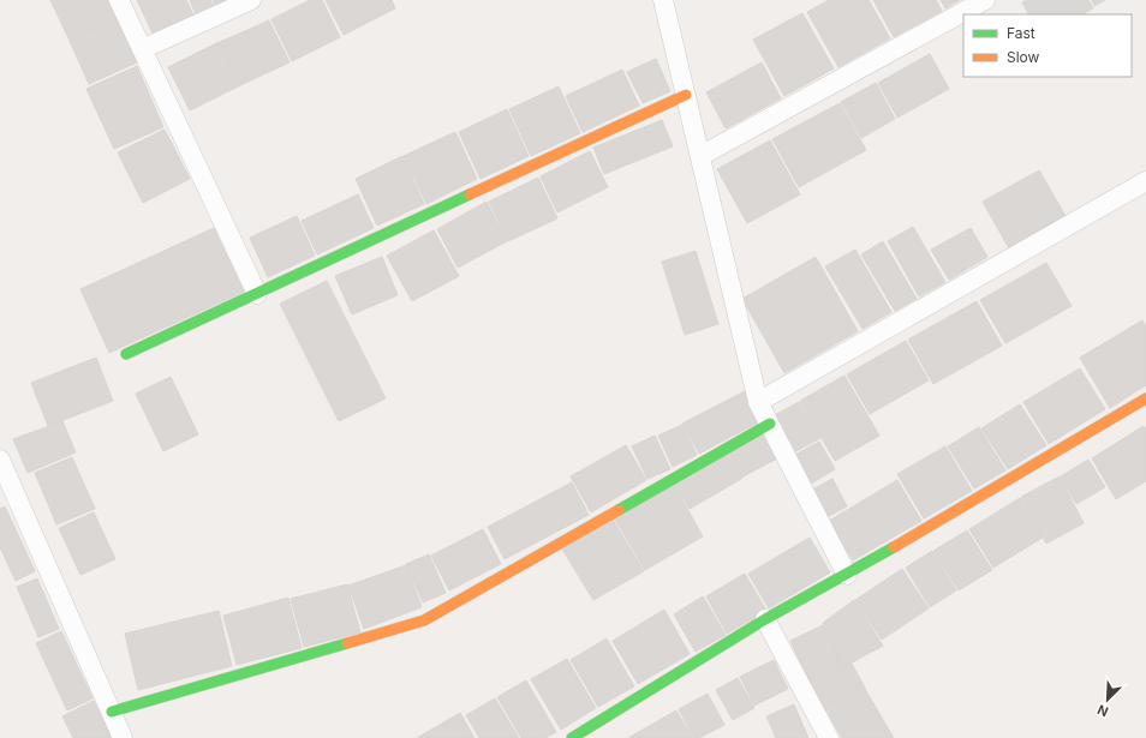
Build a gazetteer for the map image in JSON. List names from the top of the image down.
{
  "legend": ["Fast", "Slow"],
  "north": "bottom left"
}
